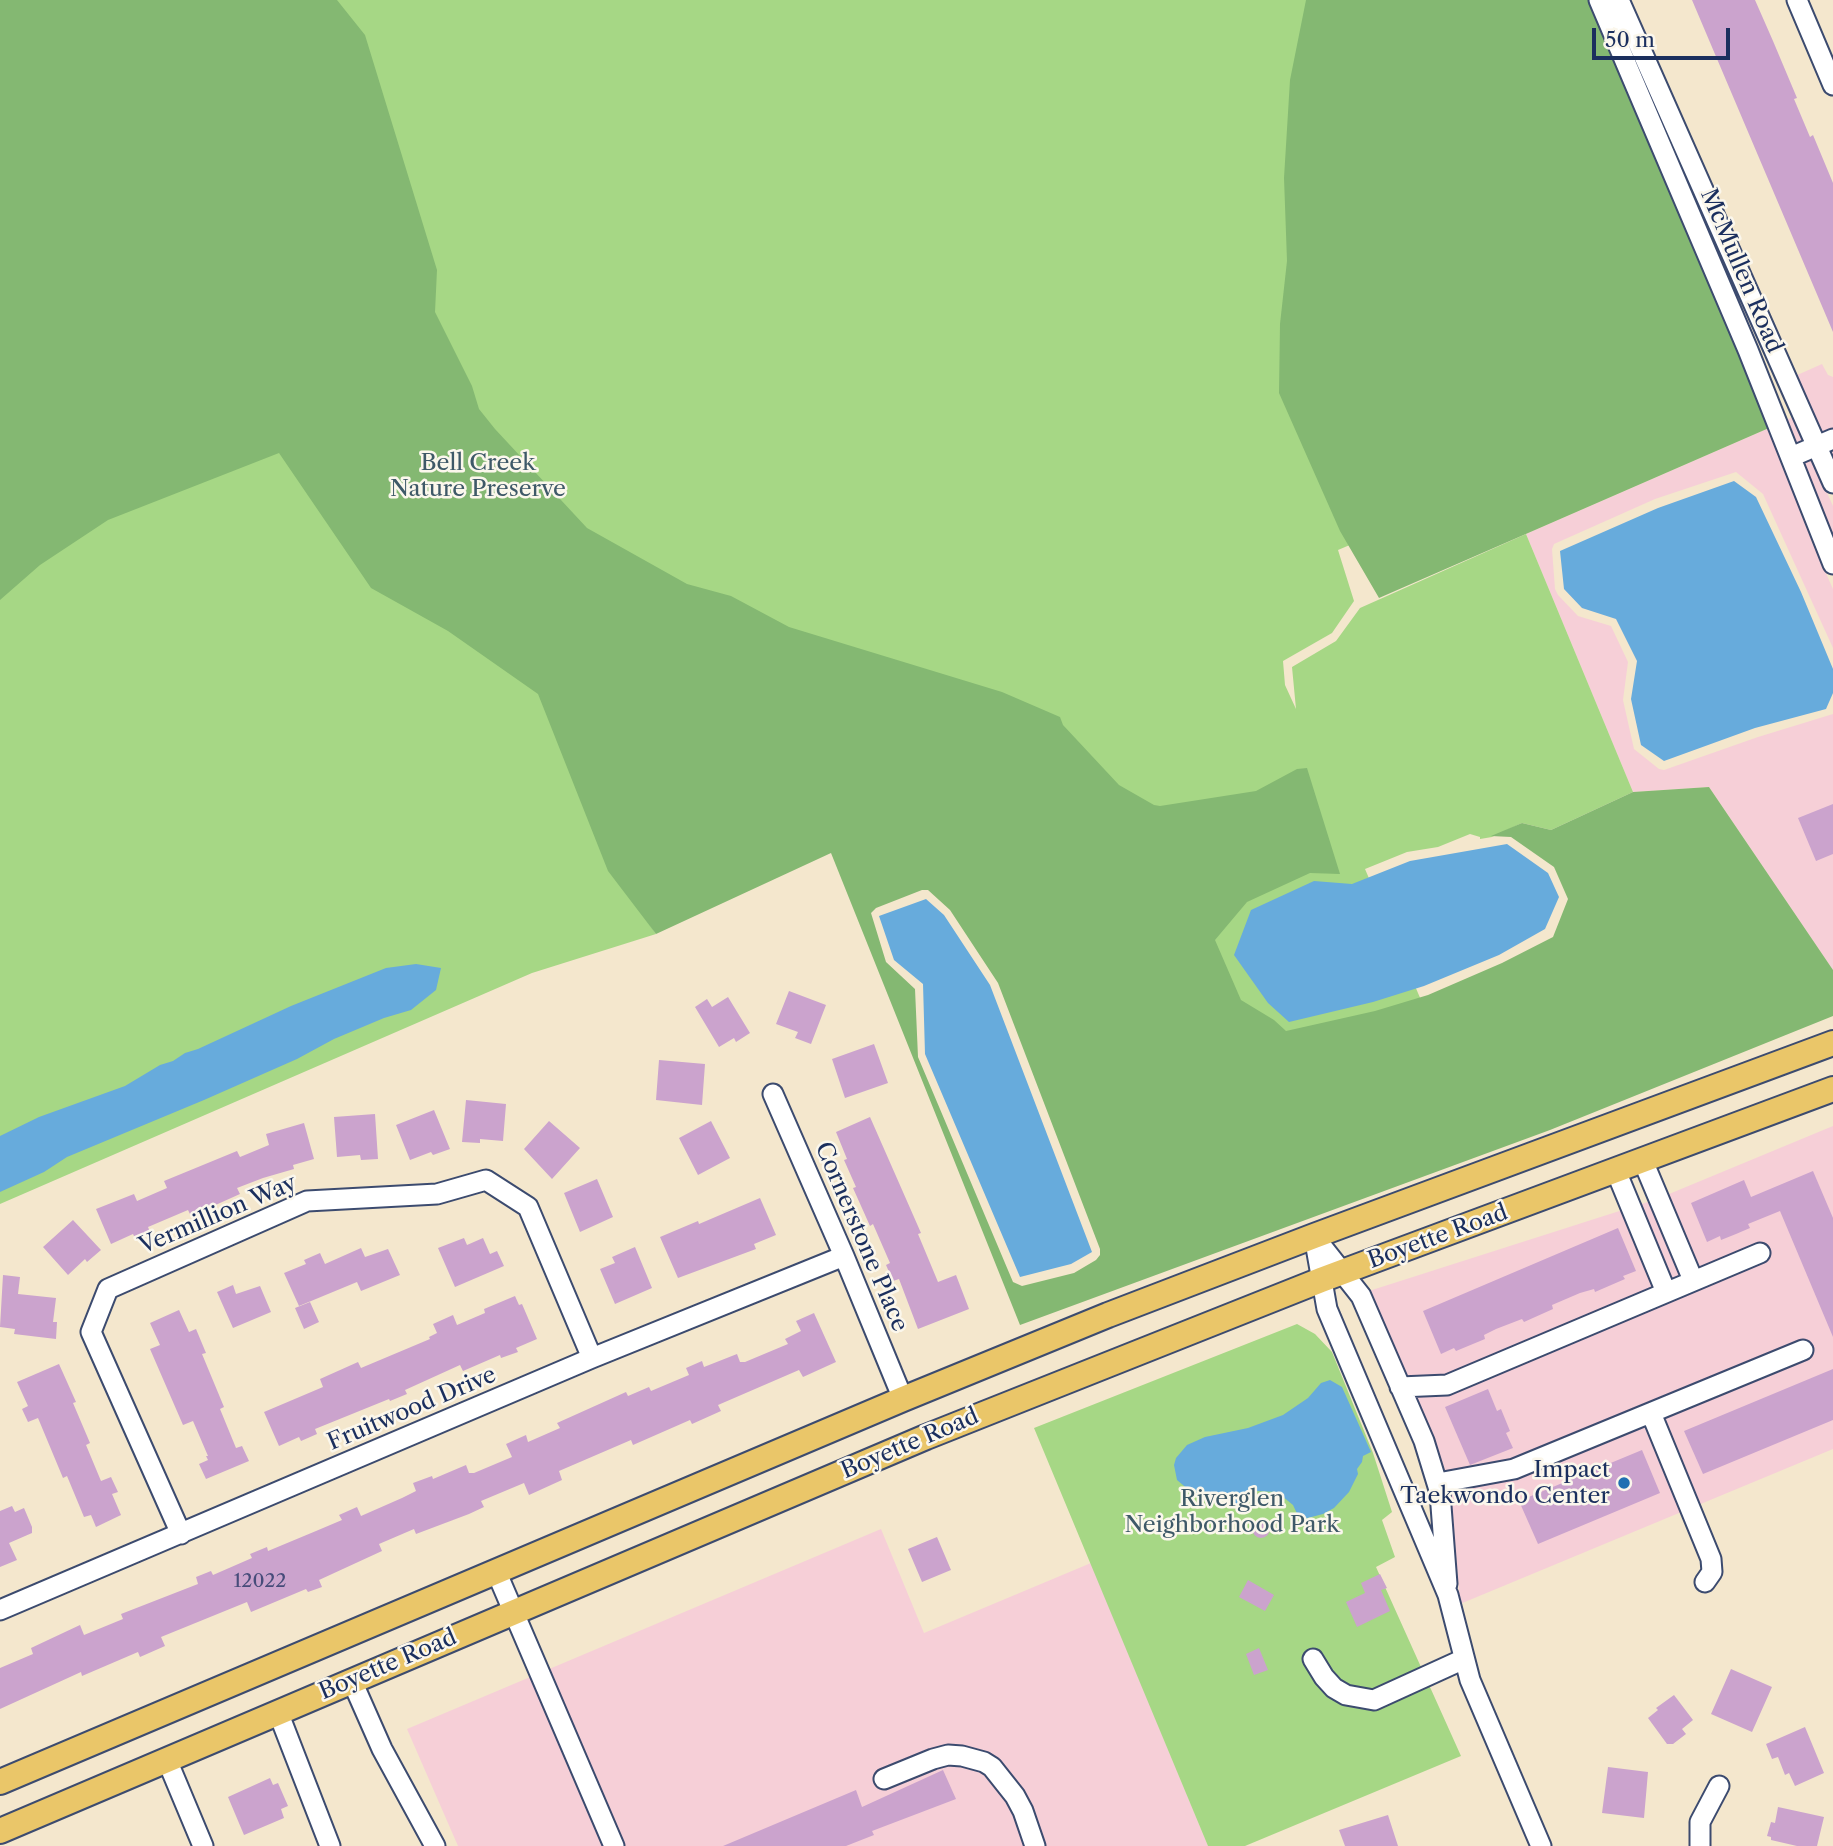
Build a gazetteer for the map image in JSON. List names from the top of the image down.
{
  "streets": {
    "main road": ["Boyette Road"],
    "street": [
      "McMullen Road",
      "Vermillion Way",
      "Cornerstone Place",
      "Fruitwood Drive"
    ]
  },
  "crossings": [
    ["Vermillion Way", "Fruitwood Drive"],
    ["Cornerstone Place", "Boyette Road"],
    ["Cornerstone Place", "Fruitwood Drive"]
  ],
  "parks": ["Bell Creek Nature Preserve", "Riverglen Neighborhood Park"],
  "places": ["Impact Taekwondo Center"],
  "house_numbers": ["12022"],
  "scale_bar": "50 m"
}
